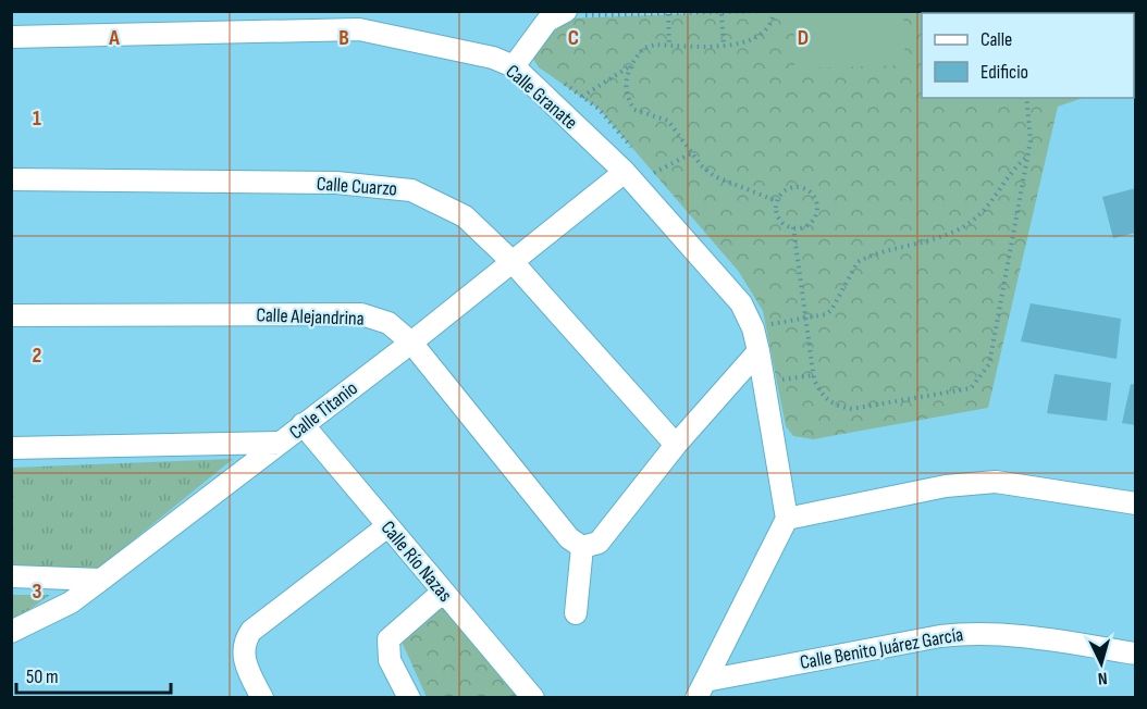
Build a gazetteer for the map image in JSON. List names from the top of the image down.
{
  "streets": {
    "street": [
      "Calle Granate",
      "Calle Cuarzo",
      "Calle Alejandrina",
      "Calle Titanio",
      "Calle Río Nazas",
      "Calle Benito Juárez García"
    ]
  },
  "crossings": [
    ["Calle Granate", "Calle Titanio"],
    ["Calle Cuarzo", "Calle Titanio"],
    ["Calle Alejandrina", "Calle Titanio"],
    ["Calle Titanio", "Calle Río Nazas"]
  ],
  "legend": ["Calle", "Edificio"],
  "scale_bar": "50 m",
  "north": "bottom",
  "grid": {
    "columns": [
      "A",
      "B",
      "C",
      "D"
    ],
    "rows": ["1", "2", "3"]
  }
}
